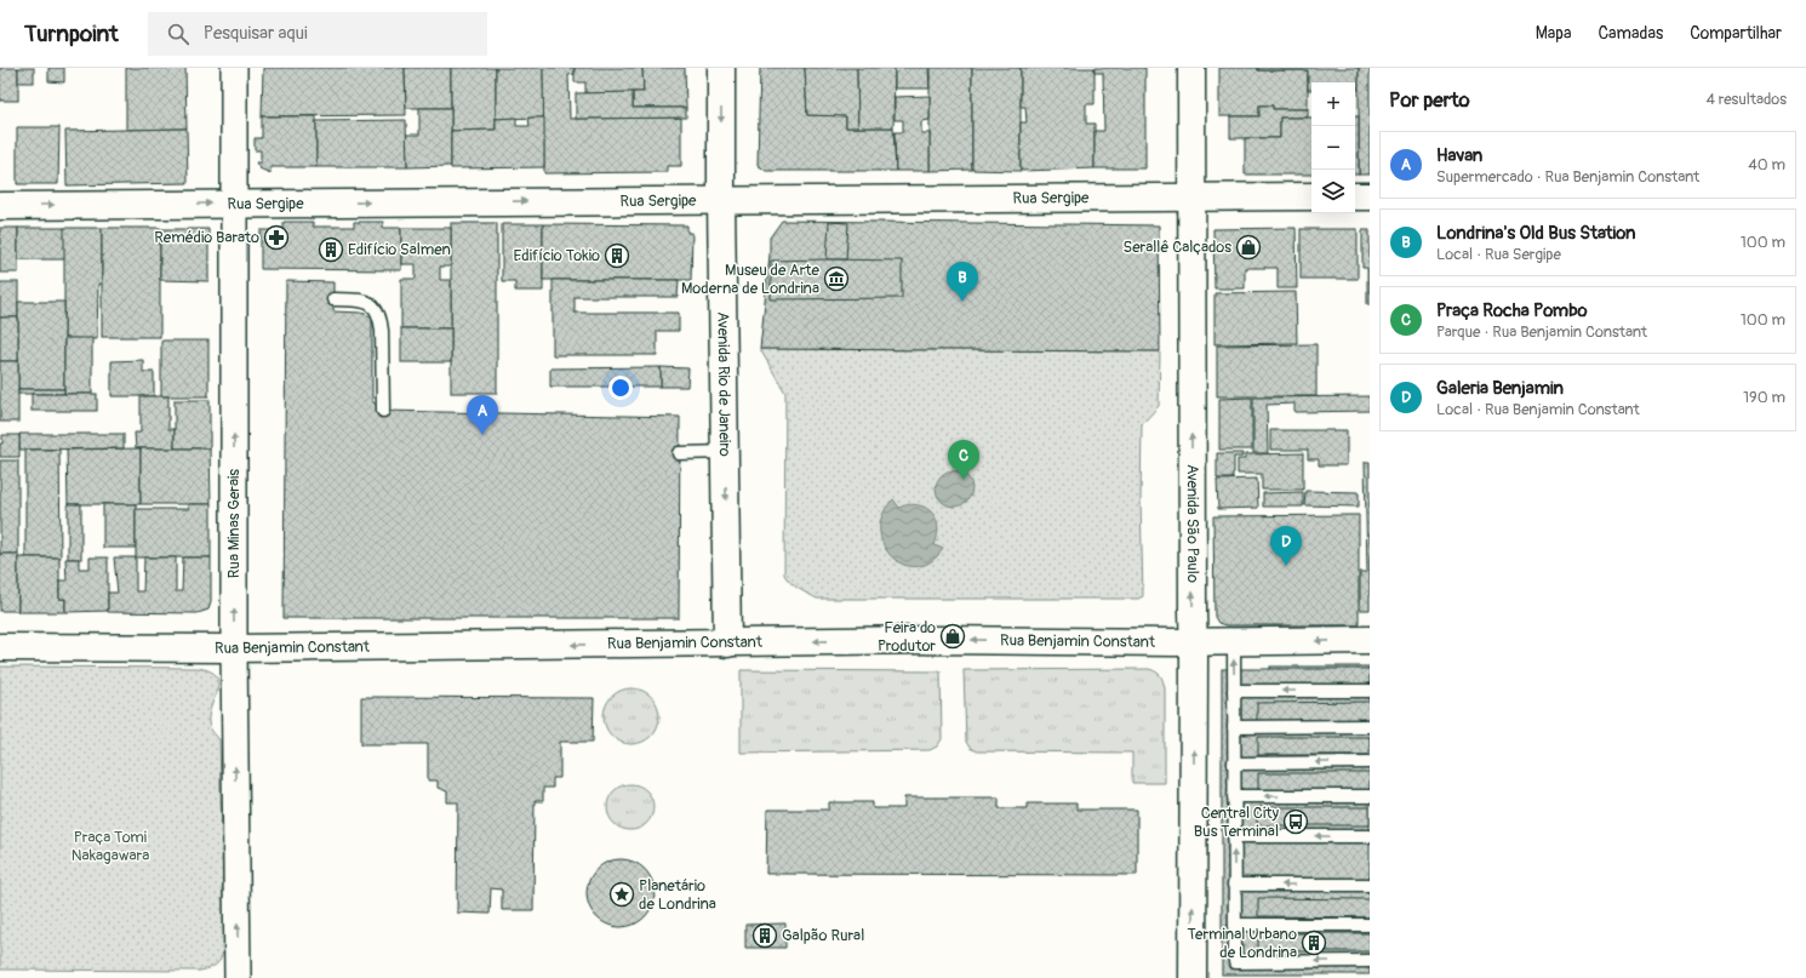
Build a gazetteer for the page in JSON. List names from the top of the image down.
{
  "streets": {
    "street": [
      "Rua Sergipe",
      "Avenida Rio de Janeiro",
      "Rua Minas Gerais",
      "Avenida São Paulo",
      "Rua Benjamin Constant"
    ]
  },
  "crossings": [
    ["Rua Sergipe", "Avenida Rio de Janeiro"],
    ["Rua Sergipe", "Rua Minas Gerais"],
    ["Rua Sergipe", "Avenida São Paulo"],
    ["Avenida Rio de Janeiro", "Rua Benjamin Constant"],
    ["Rua Minas Gerais", "Rua Benjamin Constant"],
    ["Avenida São Paulo", "Rua Benjamin Constant"]
  ],
  "one_way": [
    "Rua Sergipe",
    "Avenida Rio de Janeiro",
    "Rua Minas Gerais",
    "Avenida São Paulo",
    "Rua Benjamin Constant"
  ],
  "parks": ["Praça Tomi Nakagawara"],
  "places": {
    "pharmacy": ["Remédio Barato"],
    "shop": ["Serallê Calçados", "Feira do Produtor"],
    "building": [
      "Edifício Salmen",
      "Edifício Tokio",
      "Galpão Rural",
      "Terminal Urbano de Londrina"
    ],
    "museum": ["Museu de Arte Moderna de Londrina"],
    "bus stop": ["Central City Bus Terminal"],
    "place": ["Planetário de Londrina"]
  },
  "page": {
    "header": "Turnpoint",
    "search": "Pesquisar aqui",
    "nav": ["Mapa", "Camadas", "Compartilhar"],
    "heading": ["Por perto", "4 resultados"],
    "map_buttons": ["+", "−"],
    "list": [
      {
        "mark": "A",
        "name": "Havan",
        "note": "Supermercado · Rua Benjamin Constant",
        "value": "40 m"
      },
      {
        "mark": "B",
        "name": "Londrina's Old Bus Station",
        "note": "Local · Rua Sergipe",
        "value": "100 m"
      },
      {
        "mark": "C",
        "name": "Praça Rocha Pombo",
        "note": "Parque · Rua Benjamin Constant",
        "value": "100 m"
      },
      {
        "mark": "D",
        "name": "Galeria Benjamin",
        "note": "Local · Rua Benjamin Constant",
        "value": "190 m"
      }
    ],
    "pins": [
      "B",
      "A",
      "C",
      "D"
    ]
  }
}
